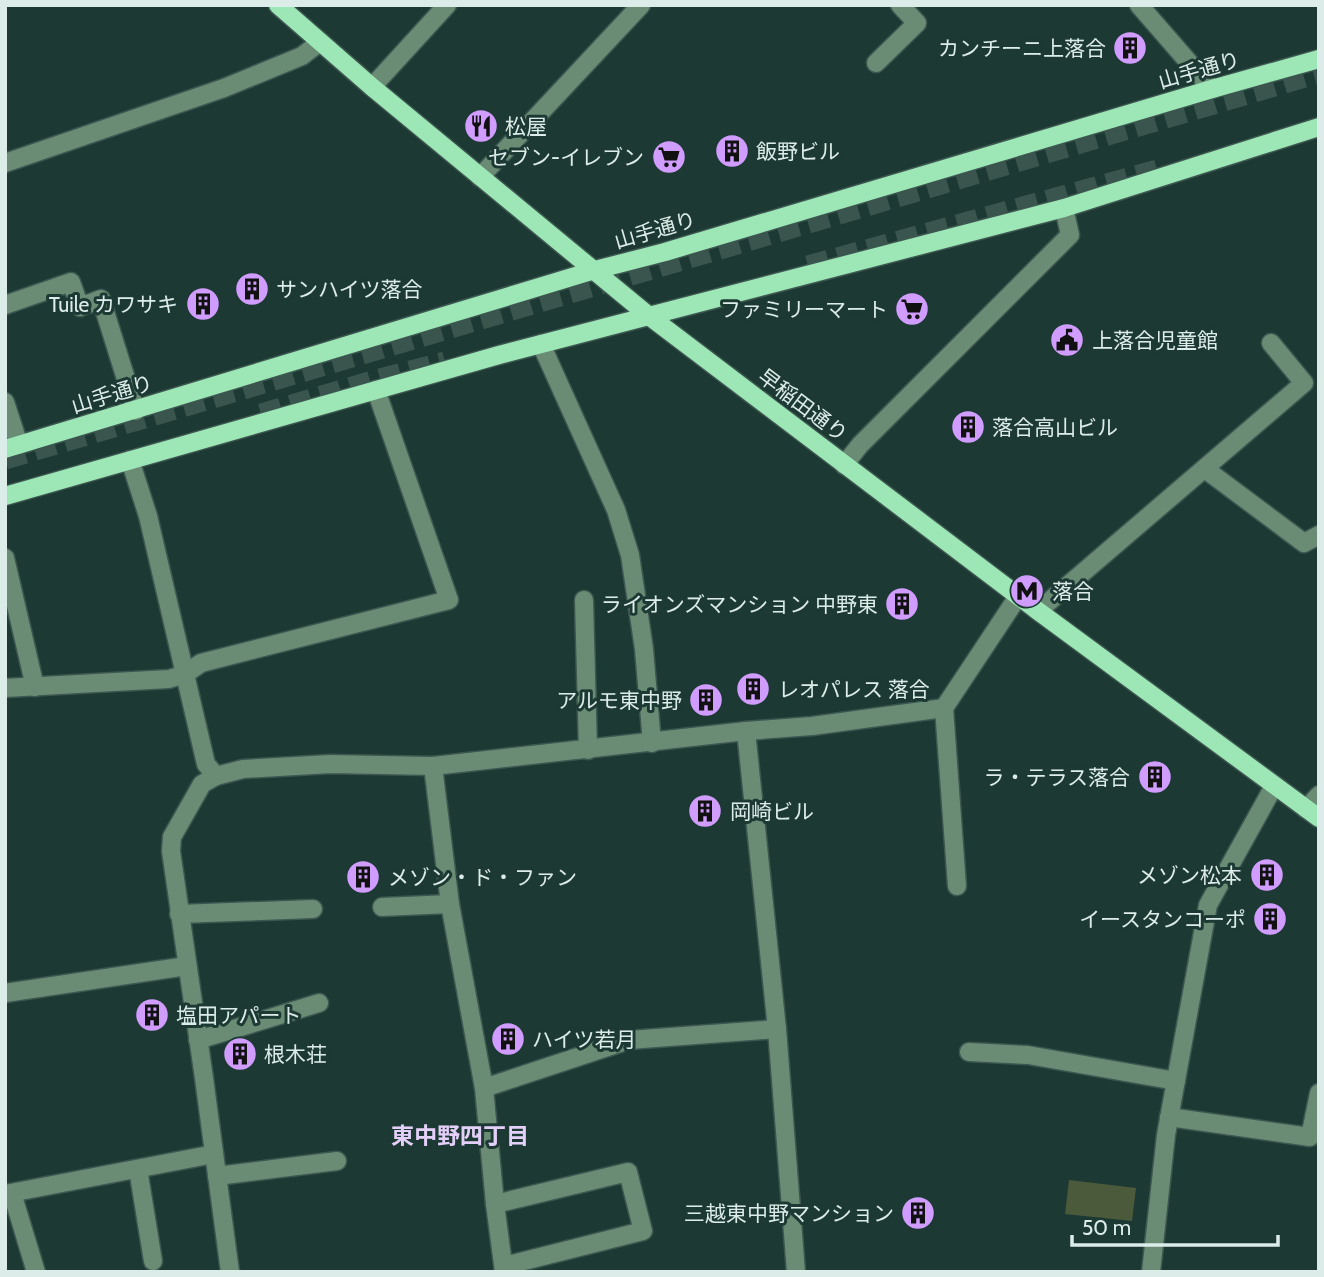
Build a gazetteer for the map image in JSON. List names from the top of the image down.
{
  "streets": {
    "main road": ["山手通り", "早稲田通り"]
  },
  "crossings": [
    ["山手通り", "早稲田通り"]
  ],
  "districts": ["東中野四丁目"],
  "places": {
    "building": [
      "カンチーニ上落合",
      "飯野ビル",
      "サンハイツ落合",
      "Tuile カワサキ",
      "落合高山ビル",
      "ライオンズマンション 中野東",
      "レオパレス 落合",
      "アルモ東中野",
      "ラ・テラス落合",
      "岡崎ビル",
      "メゾン松本",
      "メゾン・ド・ファン",
      "イースタンコーポ",
      "塩田アパート",
      "ハイツ若月",
      "根木荘",
      "三越東中野マンション"
    ],
    "restaurant": ["松屋"],
    "supermarket": ["セブン-イレブン", "ファミリーマート"],
    "public building": ["上落合児童館"],
    "metro station": ["落合"]
  },
  "scale_bar": "50 m"
}
